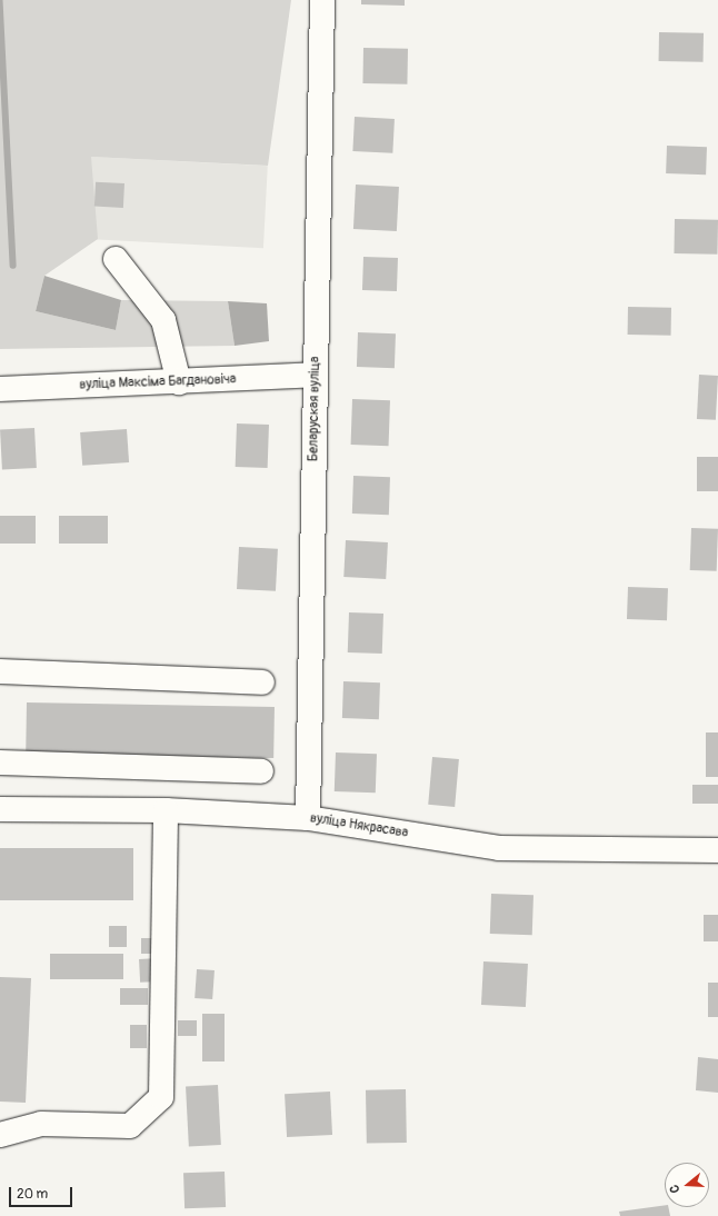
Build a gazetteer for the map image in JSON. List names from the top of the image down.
{
  "streets": {
    "street": ["вуліца Максіма Багдановіча", "Беларуская вуліца", "вуліца Някрасава"]
  },
  "crossings": [
    ["вуліца Максіма Багдановіча", "Беларуская вуліца"],
    ["Беларуская вуліца", "вуліца Някрасава"]
  ],
  "scale_bar": "20 m",
  "north": "left"
}
